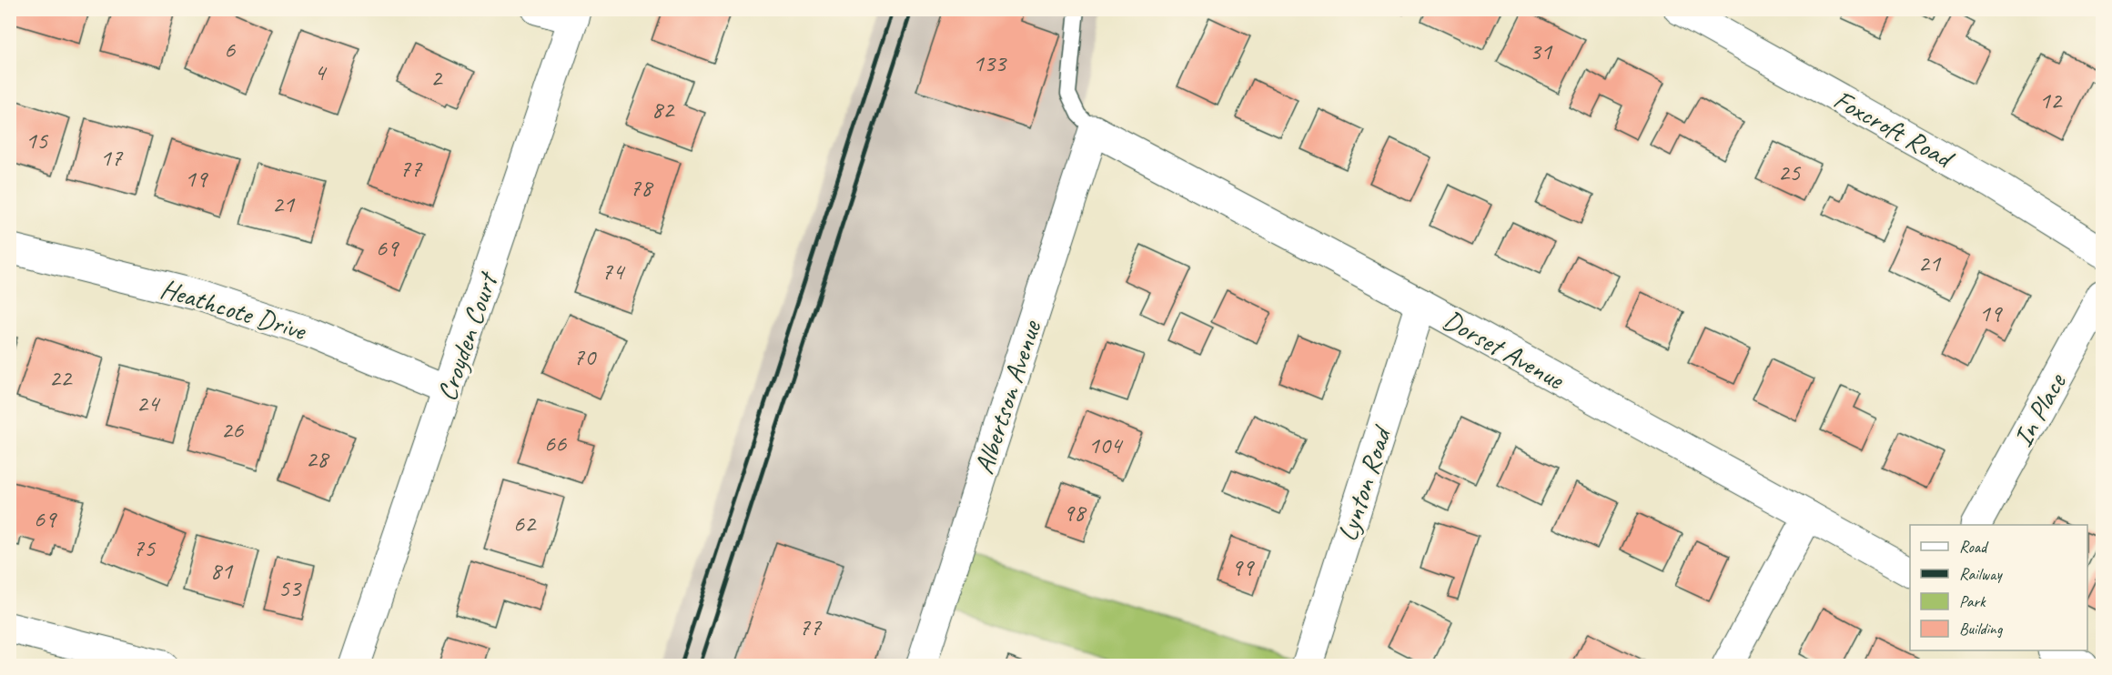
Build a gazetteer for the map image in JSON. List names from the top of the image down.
{
  "streets": {
    "street": [
      "Foxcroft Road",
      "Heathcote Drive",
      "Croyden Court",
      "Dorset Avenue",
      "Albertson Avenue",
      "In Place",
      "Lynton Road"
    ]
  },
  "crossings": [
    ["Heathcote Drive", "Croyden Court"],
    ["Dorset Avenue", "Albertson Avenue"],
    ["Dorset Avenue", "Lynton Road"]
  ],
  "house_numbers": [
    "6",
    "31",
    "133",
    "4",
    "2",
    "12",
    "82",
    "15",
    "17",
    "77",
    "25",
    "19",
    "78",
    "21",
    "69",
    "21",
    "74",
    "19",
    "70",
    "22",
    "24",
    "26",
    "66",
    "104",
    "28",
    "98",
    "69",
    "62",
    "75",
    "99",
    "81",
    "53",
    "77"
  ],
  "legend": [
    "Road",
    "Railway",
    "Park",
    "Building"
  ]
}
